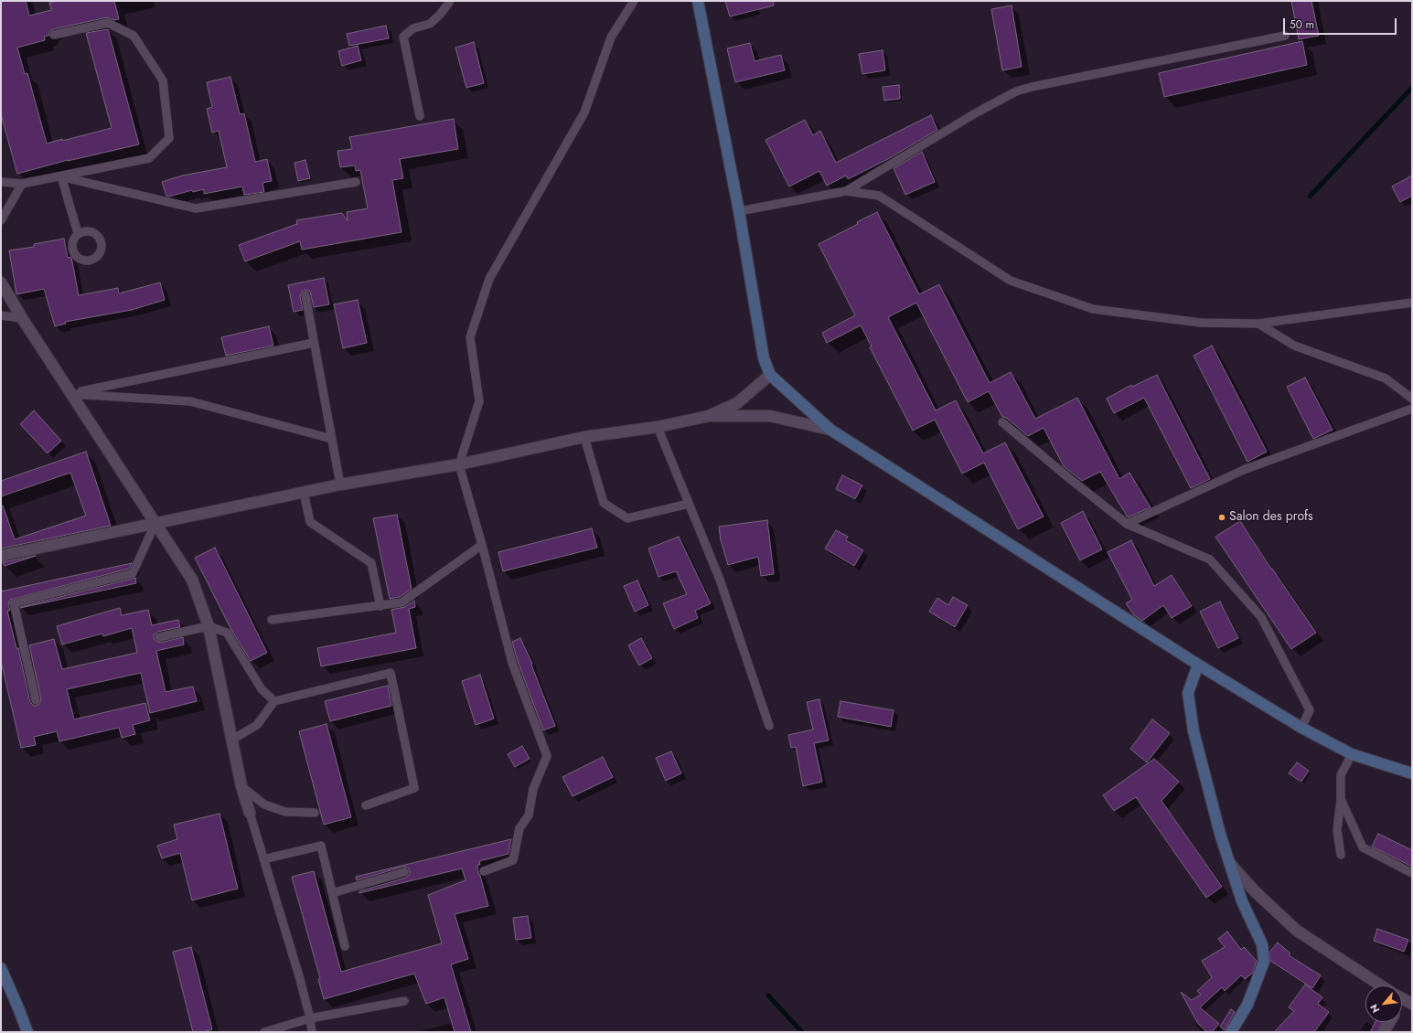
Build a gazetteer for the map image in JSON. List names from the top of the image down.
{
  "places": ["Salon des profs"],
  "scale_bar": "50 m",
  "north": "bottom left"
}
